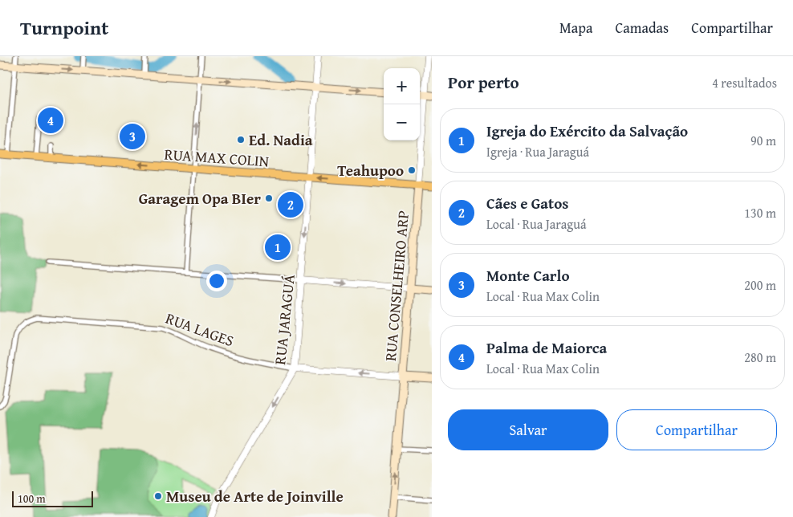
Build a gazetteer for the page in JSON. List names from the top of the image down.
{
  "streets": {
    "main road": ["RUA MAX COLIN", "RUA CONSELHEIRO ARP", "RUA LAGES"],
    "street": ["RUA JARAGUÁ"]
  },
  "crossings": [
    ["RUA MAX COLIN", "RUA CONSELHEIRO ARP"],
    ["RUA MAX COLIN", "RUA JARAGUÁ"],
    ["RUA CONSELHEIRO ARP", "RUA LAGES"],
    ["RUA JARAGUÁ", "RUA LAGES"]
  ],
  "one_way": ["RUA MAX COLIN", "RUA JARAGUÁ"],
  "places": [
    "Ed. Nadia",
    "Teahupoo",
    "Garagem Opa BIer",
    "Museu de Arte de Joinville"
  ],
  "scale_bar": "100 m",
  "page": {
    "header": "Turnpoint",
    "nav": ["Mapa", "Camadas", "Compartilhar"],
    "heading": ["Por perto", "4 resultados"],
    "map_buttons": ["+", "−"],
    "pins": [
      "4",
      "3",
      "2",
      "1"
    ],
    "list": [
      {
        "mark": "1",
        "name": "Igreja do Exército da Salvação",
        "note": "Igreja · Rua Jaraguá",
        "value": "90 m"
      },
      {
        "mark": "2",
        "name": "Cães e Gatos",
        "note": "Local · Rua Jaraguá",
        "value": "130 m"
      },
      {
        "mark": "3",
        "name": "Monte Carlo",
        "note": "Local · Rua Max Colin",
        "value": "200 m"
      },
      {
        "mark": "4",
        "name": "Palma de Maiorca",
        "note": "Local · Rua Max Colin",
        "value": "280 m"
      }
    ],
    "buttons": ["Salvar", "Compartilhar"],
    "scale": "100 m"
  }
}
